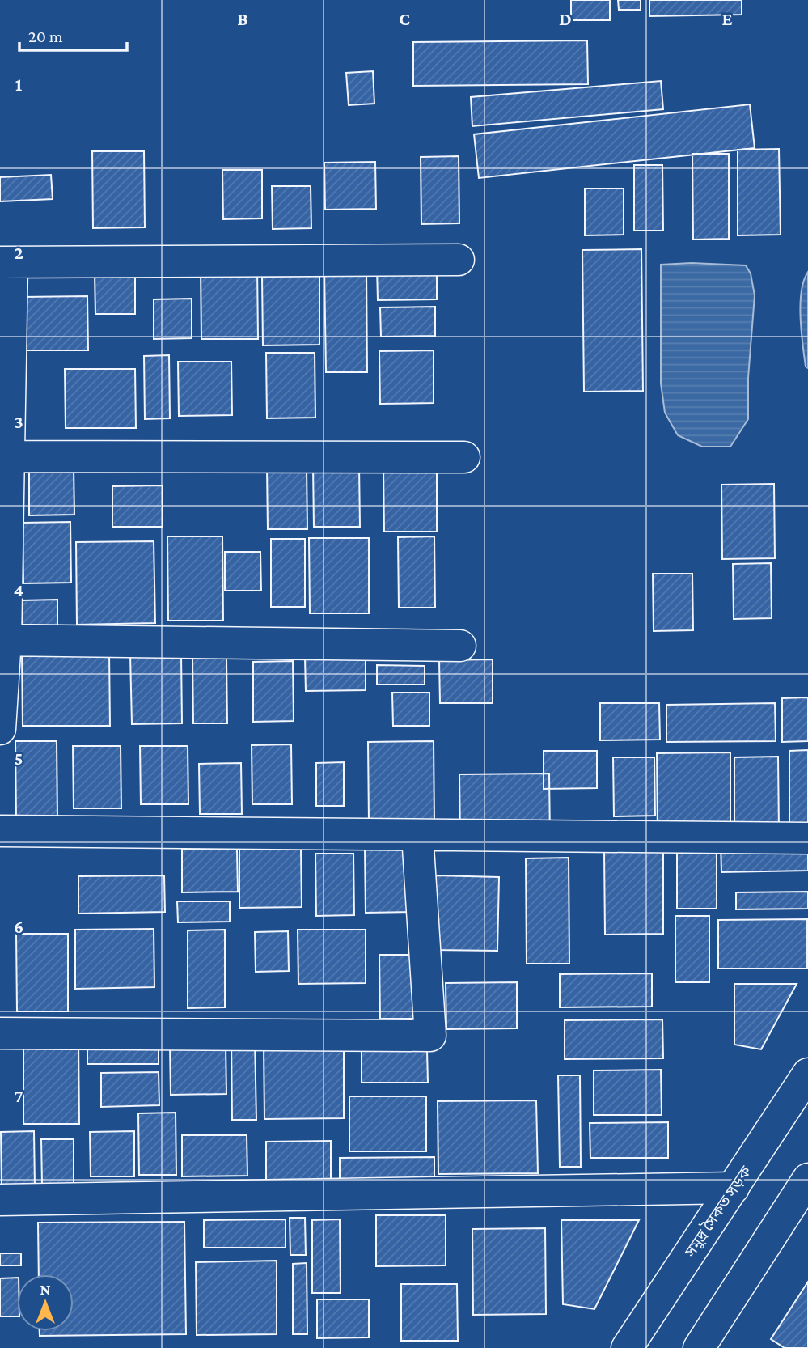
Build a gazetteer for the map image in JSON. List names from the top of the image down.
{
  "streets": {
    "street": ["সমুদ্র সৈকত সড়ক"]
  },
  "scale_bar": "20 m",
  "north": "top",
  "grid": {
    "columns": [
      "B",
      "C",
      "D",
      "E"
    ],
    "rows": [
      "1",
      "2",
      "3",
      "4",
      "5",
      "6",
      "7"
    ]
  }
}
